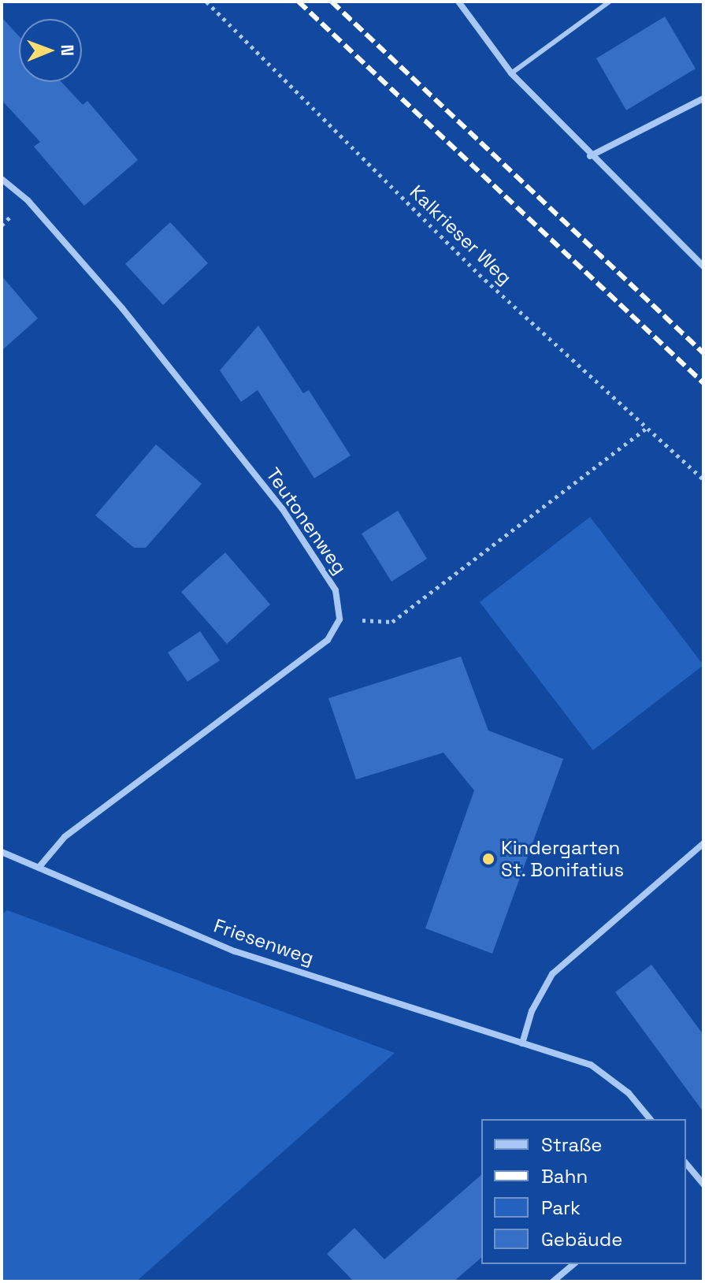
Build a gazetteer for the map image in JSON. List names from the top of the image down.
{
  "streets": {
    "street": ["Teutonenweg", "Friesenweg"],
    "path": ["Kalkrieser Weg"]
  },
  "places": ["Kindergarten St. Bonifatius"],
  "legend": [
    "Straße",
    "Bahn",
    "Park",
    "Gebäude"
  ],
  "north": "right"
}
